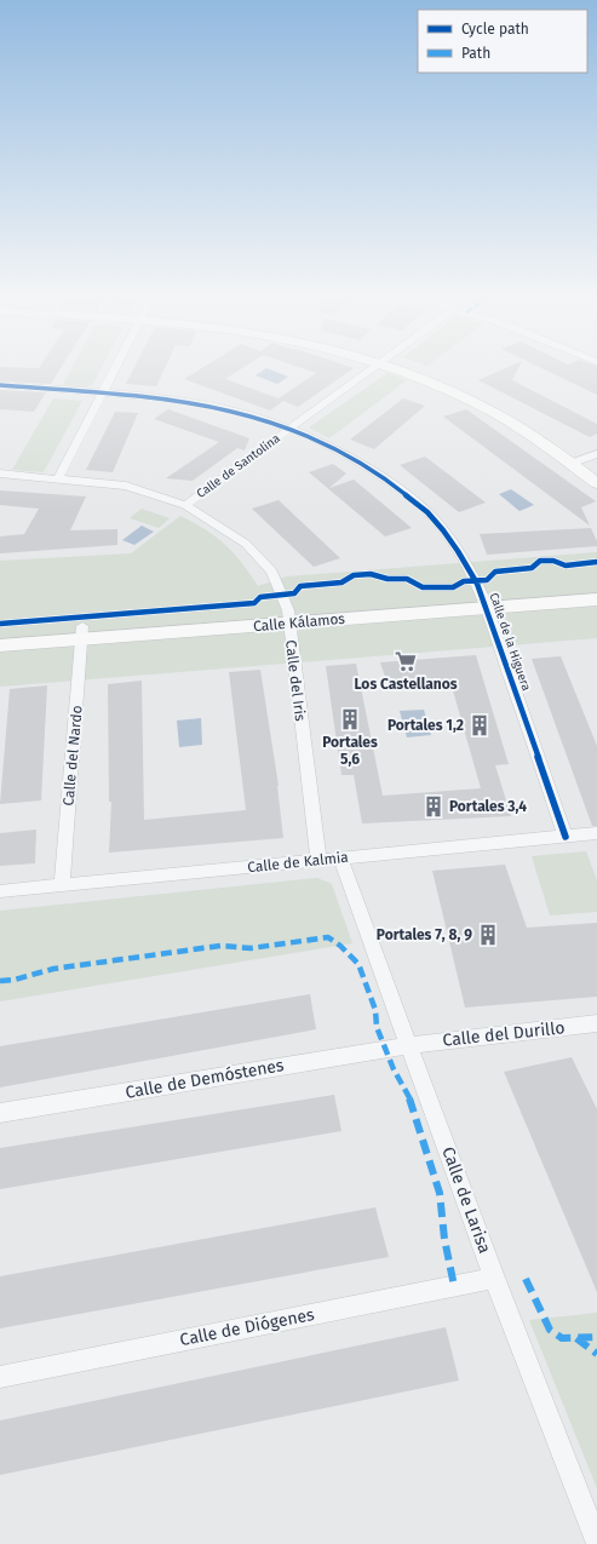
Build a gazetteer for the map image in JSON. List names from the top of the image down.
{
  "streets": {
    "street": [
      "Calle de Santolina",
      "Calle Kálamos",
      "Calle de la Higuera",
      "Calle del Iris",
      "Calle del Nardo",
      "Calle de Kalmia",
      "Calle del Durillo",
      "Calle de Demóstenes",
      "Calle de Larisa",
      "Calle de Diógenes"
    ]
  },
  "crossings": [
    ["Calle de Santolina", "Calle de la Higuera"],
    ["Calle de Santolina", "Calle del Iris"],
    ["Calle Kálamos", "Calle de la Higuera"],
    ["Calle Kálamos", "Calle del Iris"],
    ["Calle Kálamos", "Calle del Nardo"],
    ["Calle de la Higuera", "Calle de Kalmia"],
    ["Calle del Iris", "Calle de Kalmia"],
    ["Calle del Nardo", "Calle de Kalmia"],
    ["Calle de Kalmia", "Calle de Larisa"],
    ["Calle del Durillo", "Calle de Demóstenes"],
    ["Calle del Durillo", "Calle de Larisa"],
    ["Calle de Demóstenes", "Calle de Larisa"],
    ["Calle de Larisa", "Calle de Diógenes"]
  ],
  "places": {
    "supermarket": ["Los Castellanos"],
    "building": [
      "Portales 5,6",
      "Portales 1,2",
      "Portales 3,4",
      "Portales 7, 8, 9"
    ]
  },
  "legend": ["Cycle path", "Path"]
}
